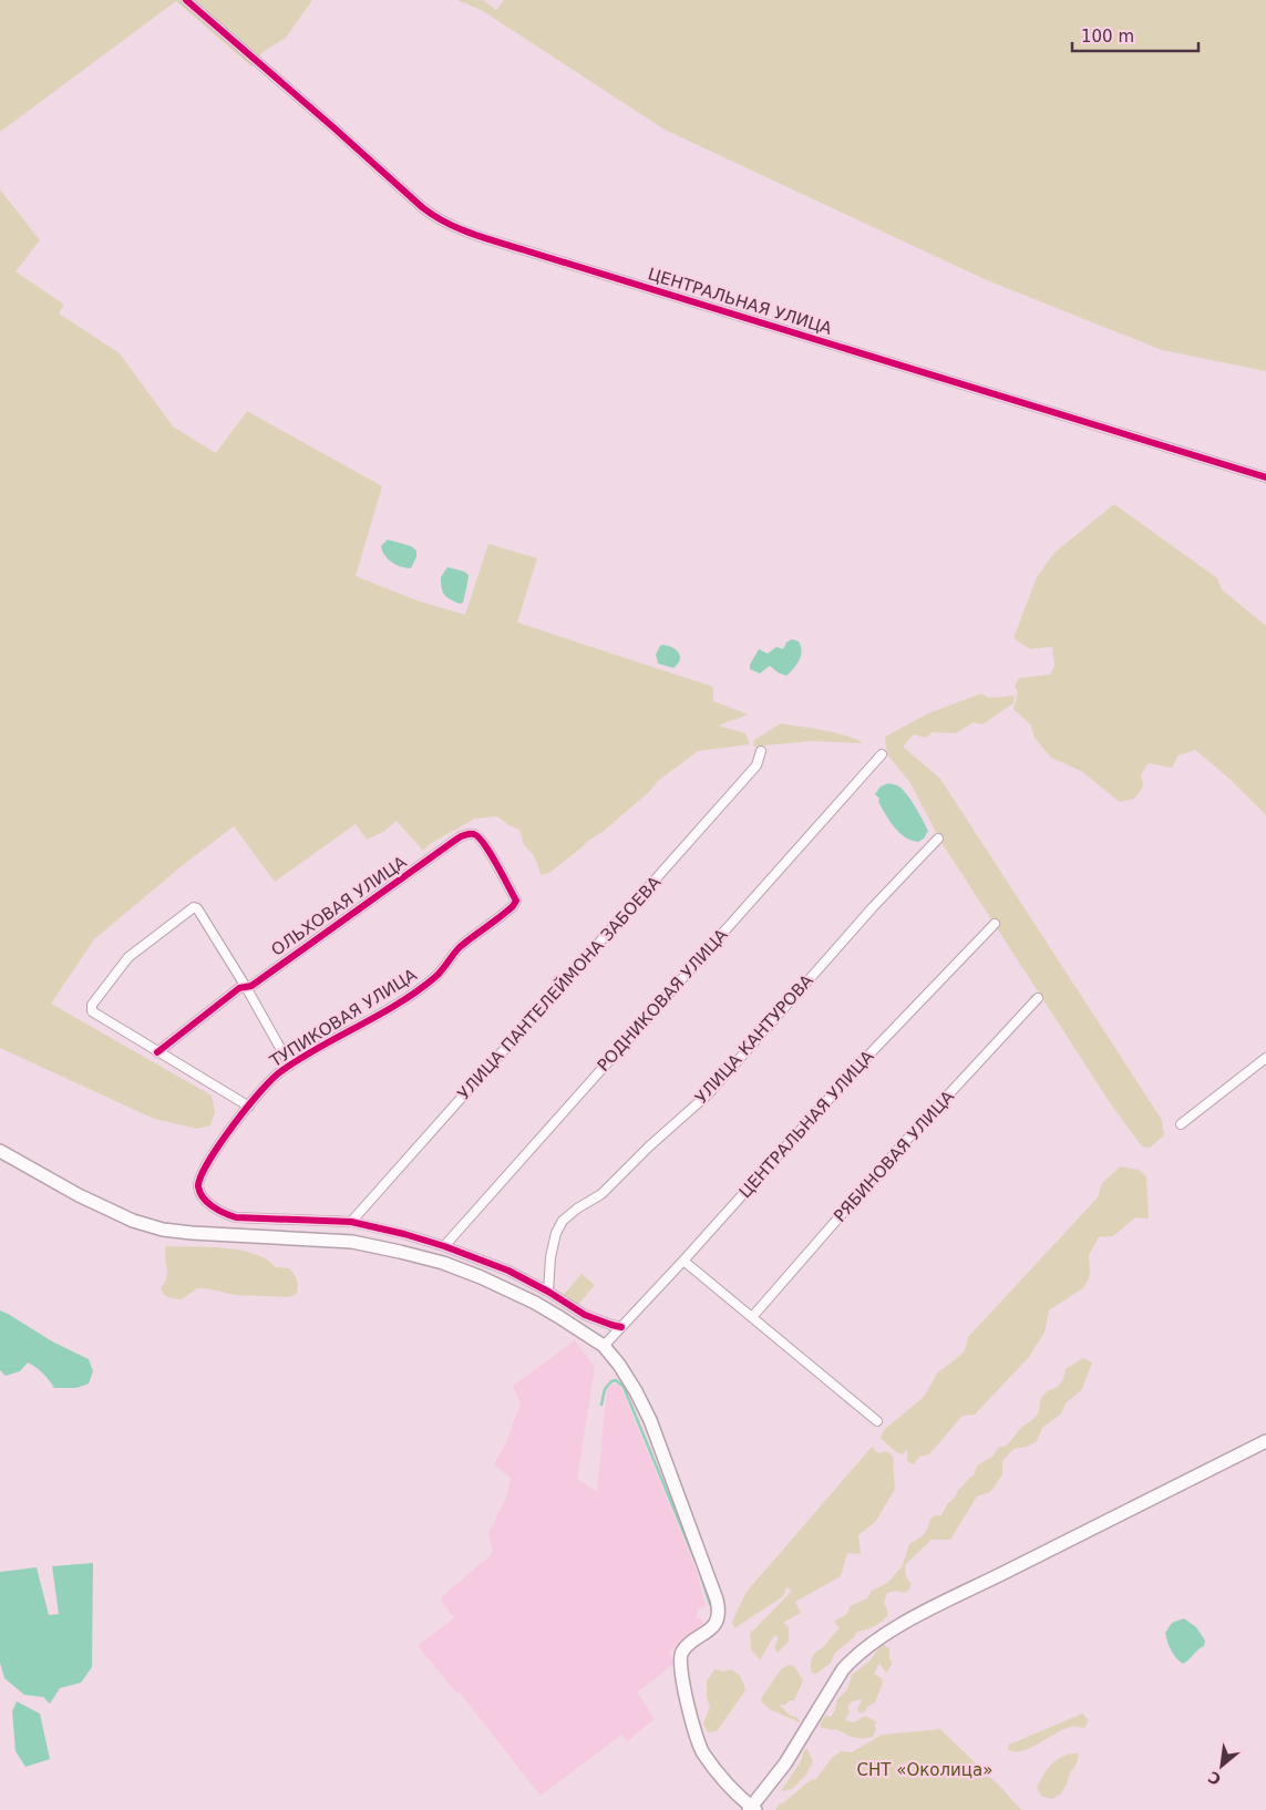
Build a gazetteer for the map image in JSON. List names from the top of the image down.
{
  "streets": {
    "street": [
      "ЦЕНТРАЛЬНАЯ УЛИЦА",
      "ОЛЬХОВАЯ УЛИЦА",
      "УЛИЦА ПАНТЕЛЕЙМОНА ЗАБОЕВА",
      "РОДНИКОВАЯ УЛИЦА",
      "ТУПИКОВАЯ УЛИЦА",
      "УЛИЦА КАНТУРОВА",
      "РЯБИНОВАЯ УЛИЦА"
    ]
  },
  "crossings": [
    ["ОЛЬХОВАЯ УЛИЦА", "ТУПИКОВАЯ УЛИЦА"],
    ["УЛИЦА ПАНТЕЛЕЙМОНА ЗАБОЕВА", "ТУПИКОВАЯ УЛИЦА"]
  ],
  "parks": ["СНТ «Околица»"],
  "scale_bar": "100 m",
  "north": "bottom left"
}
